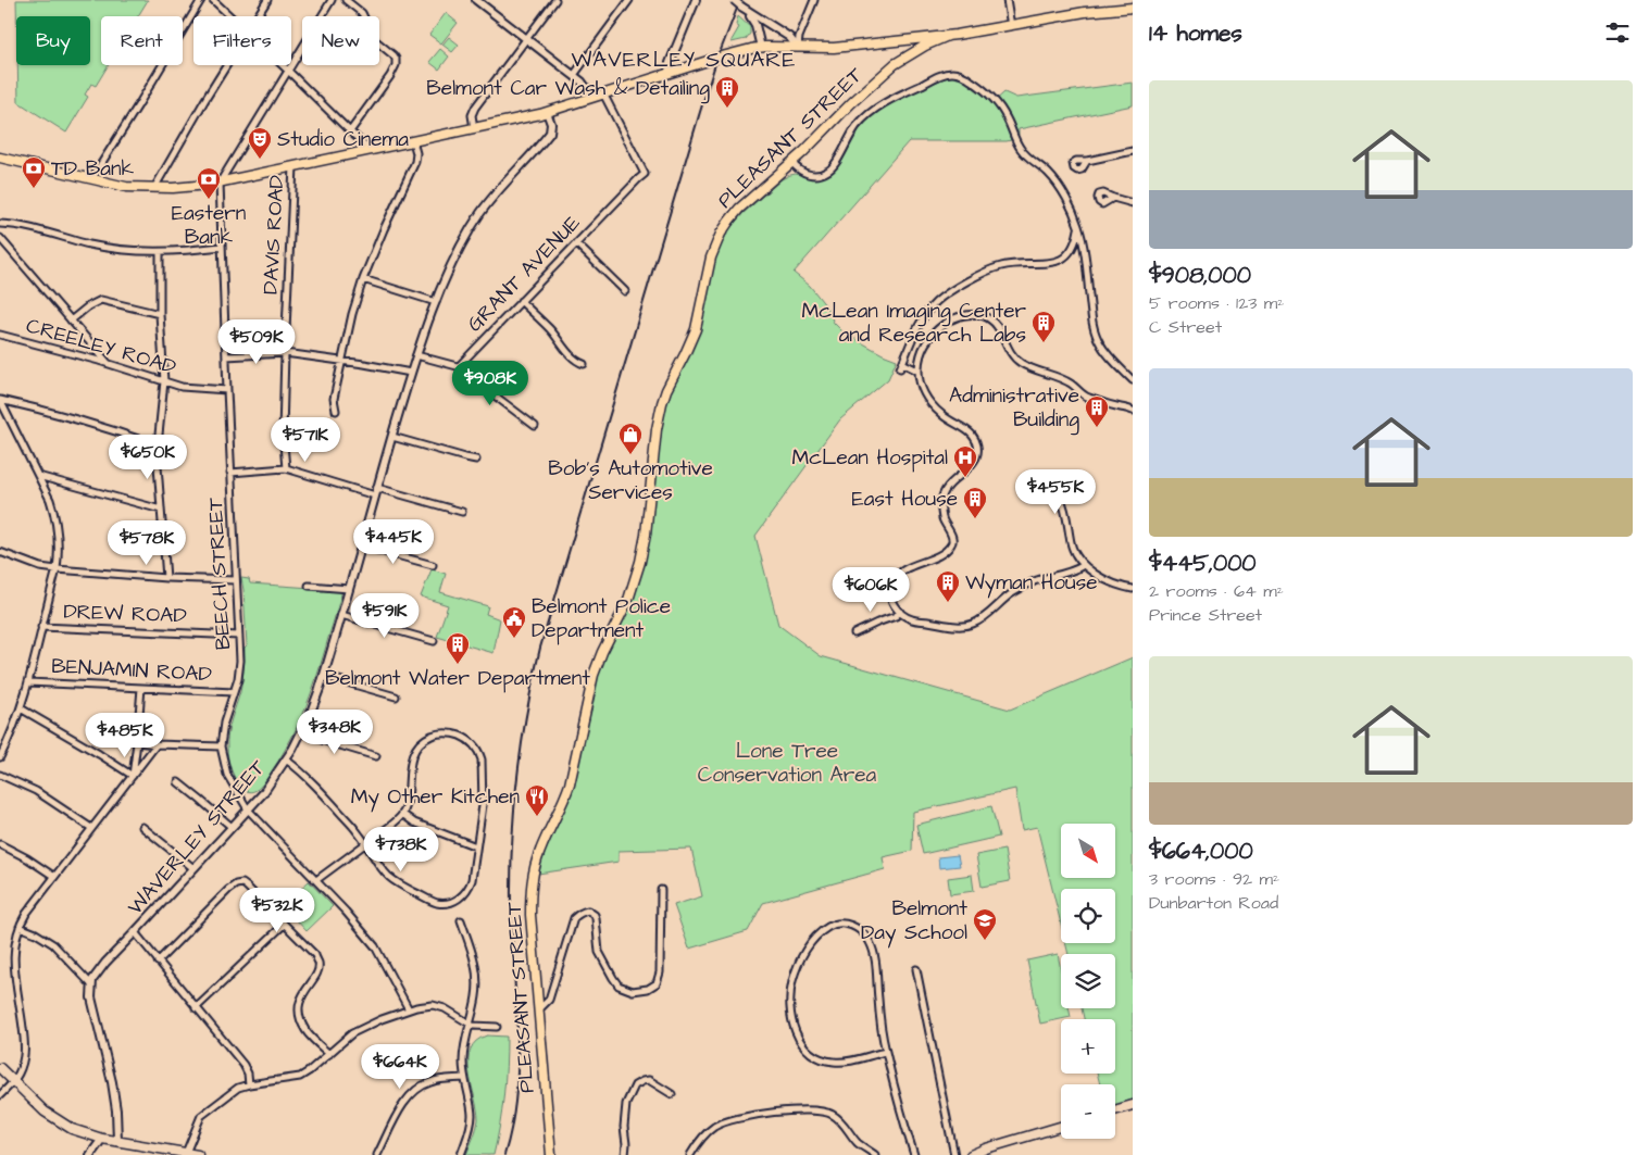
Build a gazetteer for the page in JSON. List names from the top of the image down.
{
  "streets": {
    "main road": ["PLEASANT STREET"],
    "street": [
      "DAVIS ROAD",
      "GRANT AVENUE",
      "CREELEY ROAD",
      "BEECH STREET",
      "DREW ROAD",
      "BENJAMIN ROAD",
      "WAVERLEY STREET"
    ]
  },
  "crossings": [
    ["CREELEY ROAD", "BEECH STREET"],
    ["BEECH STREET", "DREW ROAD"],
    ["BEECH STREET", "BENJAMIN ROAD"],
    ["BEECH STREET", "WAVERLEY STREET"]
  ],
  "districts": ["WAVERLEY SQUARE"],
  "parks": ["Lone Tree Conservation Area"],
  "places": {
    "building": [
      "Belmont Car Wash & Detailing",
      "McLean Imaging Center and Research Labs",
      "Administrative Building",
      "East House",
      "Wyman House",
      "Belmont Water Department"
    ],
    "theatre": ["Studio Cinema"],
    "bank": ["TD Bank", "Eastern Bank"],
    "shop": ["Bob’s Automotive Services"],
    "hospital": ["McLean Hospital"],
    "public building": ["Belmont Police Department"],
    "restaurant": ["My Other Kitchen"],
    "school or university": ["Belmont Day School"]
  },
  "north": "bottom right",
  "page": {
    "heading": "14 homes",
    "chip": [
      "Buy",
      "Rent",
      "Filters",
      "New"
    ],
    "list": [
      {
        "name": "$908,000",
        "note": "5 rooms · 123 m² · C Street"
      },
      {
        "name": "$445,000",
        "note": "2 rooms · 64 m² · Prince Street"
      },
      {
        "name": "$664,000",
        "note": "3 rooms · 92 m² · Dunbarton Road"
      }
    ],
    "price": [
      "$509K",
      "$908K",
      "$571K",
      "$650K",
      "$455K",
      "$445K",
      "$578K",
      "$606K",
      "$591K",
      "$348K",
      "$485K",
      "$738K",
      "$532K",
      "$664K"
    ],
    "map_buttons": ["+", "−"]
  }
}
